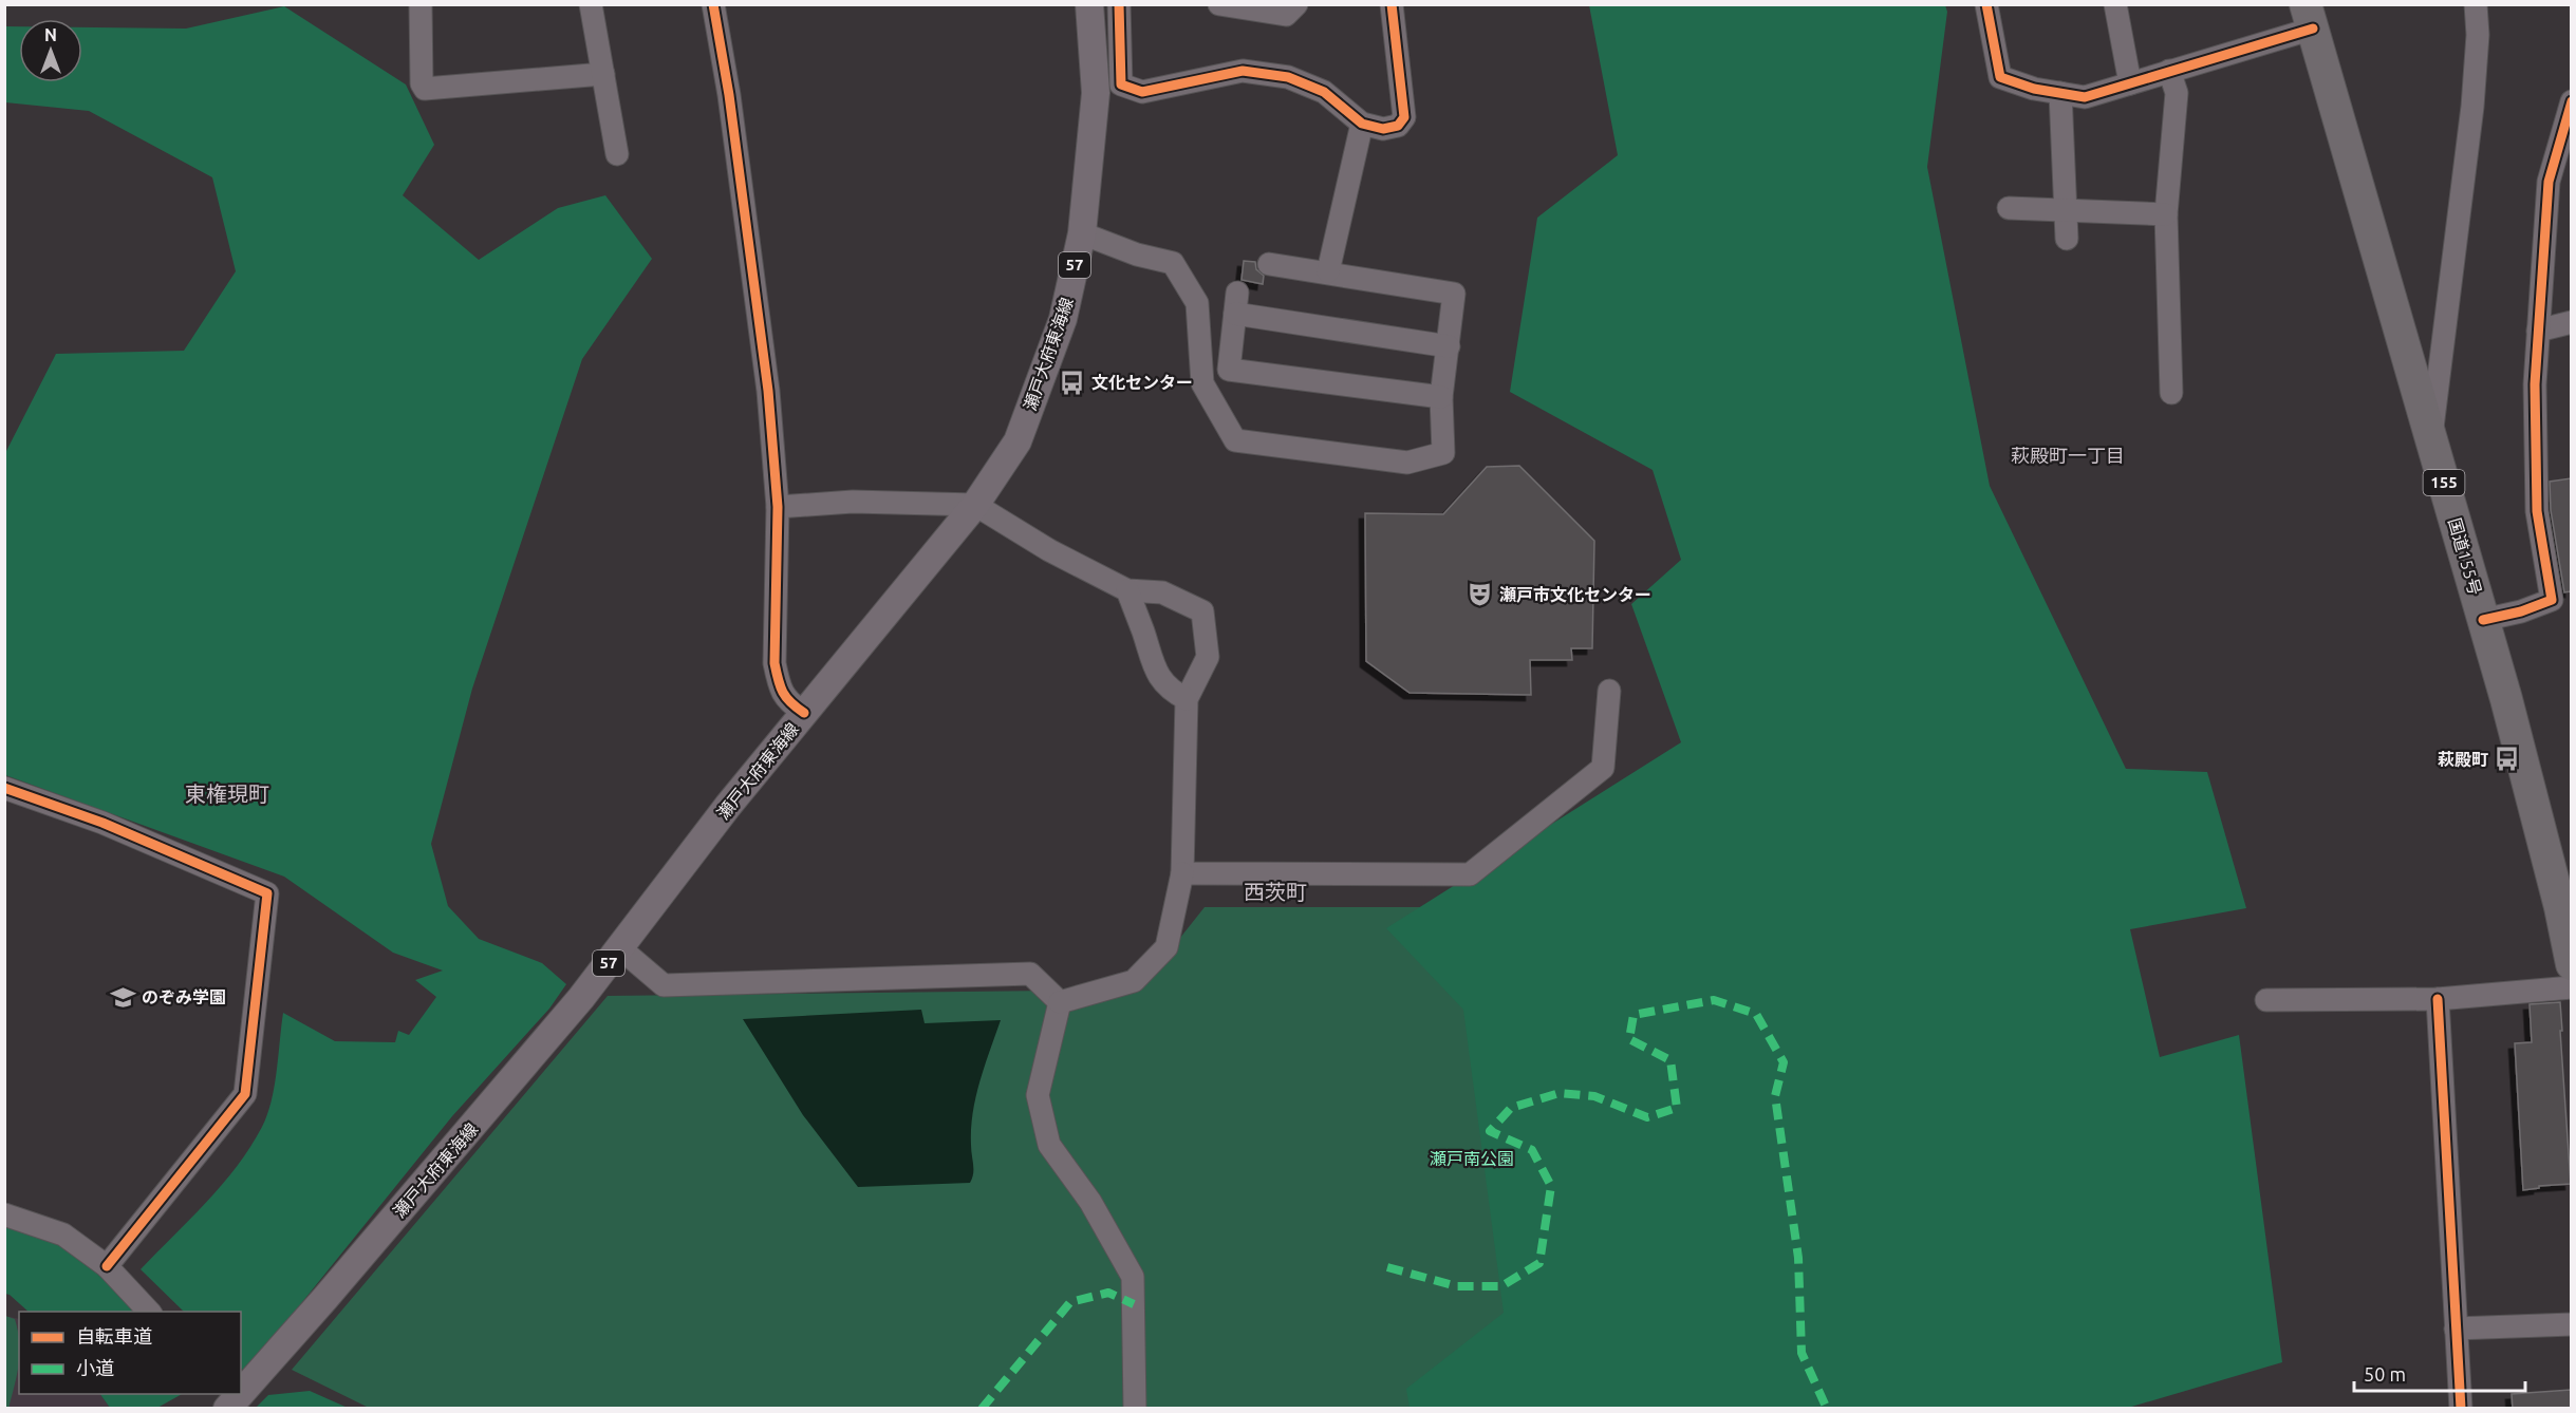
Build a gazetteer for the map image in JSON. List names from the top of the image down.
{
  "streets": {
    "highway": ["155", "国道155号"],
    "main road": ["57", "瀬戸大府東海線"]
  },
  "districts": ["萩殿町一丁目", "東権現町", "西茨町"],
  "parks": ["瀬戸南公園"],
  "places": {
    "bus stop": ["文化センター", "萩殿町"],
    "theatre": ["瀬戸市文化センター"],
    "school or university": ["のぞみ学園"]
  },
  "legend": ["自転車道", "小道"],
  "scale_bar": "50 m",
  "north": "top"
}
